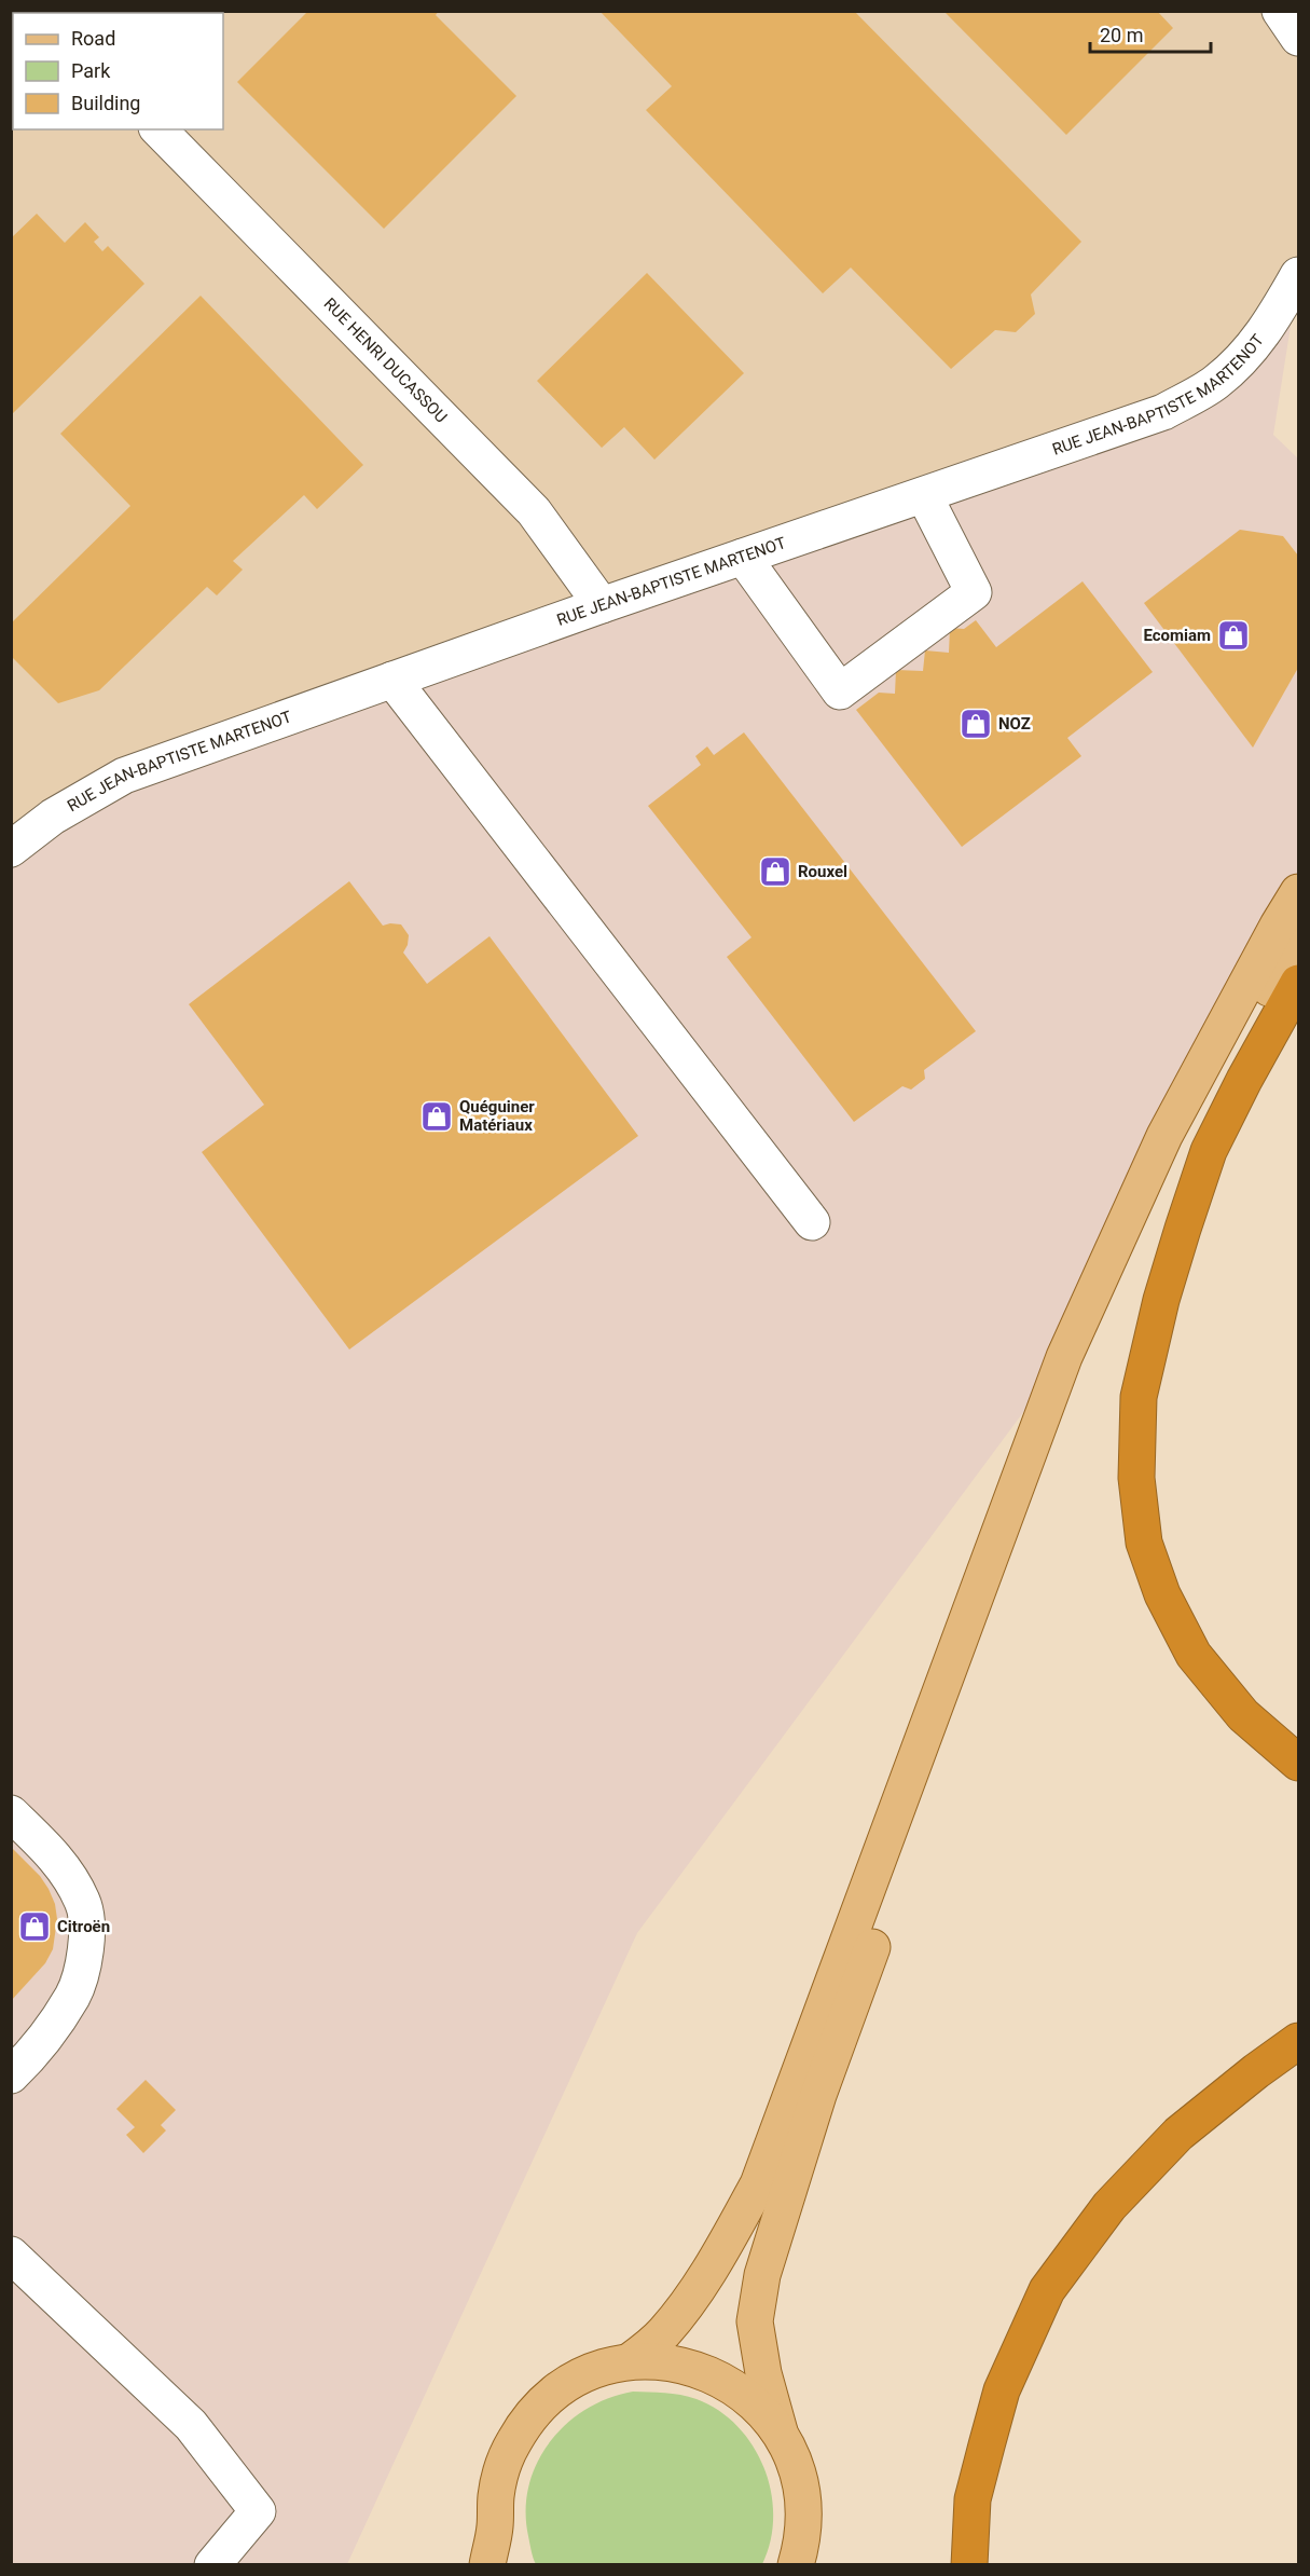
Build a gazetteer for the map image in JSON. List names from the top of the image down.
{
  "streets": {
    "street": ["RUE HENRI DUCASSOU", "RUE JEAN-BAPTISTE MARTENOT"]
  },
  "crossings": [
    ["RUE HENRI DUCASSOU", "RUE JEAN-BAPTISTE MARTENOT"]
  ],
  "places": {
    "shop": [
      "Ecomiam",
      "NOZ",
      "Rouxel",
      "Quéguiner Matériaux",
      "Citroën"
    ]
  },
  "legend": ["Road", "Park", "Building"],
  "scale_bar": "20 m"
}
